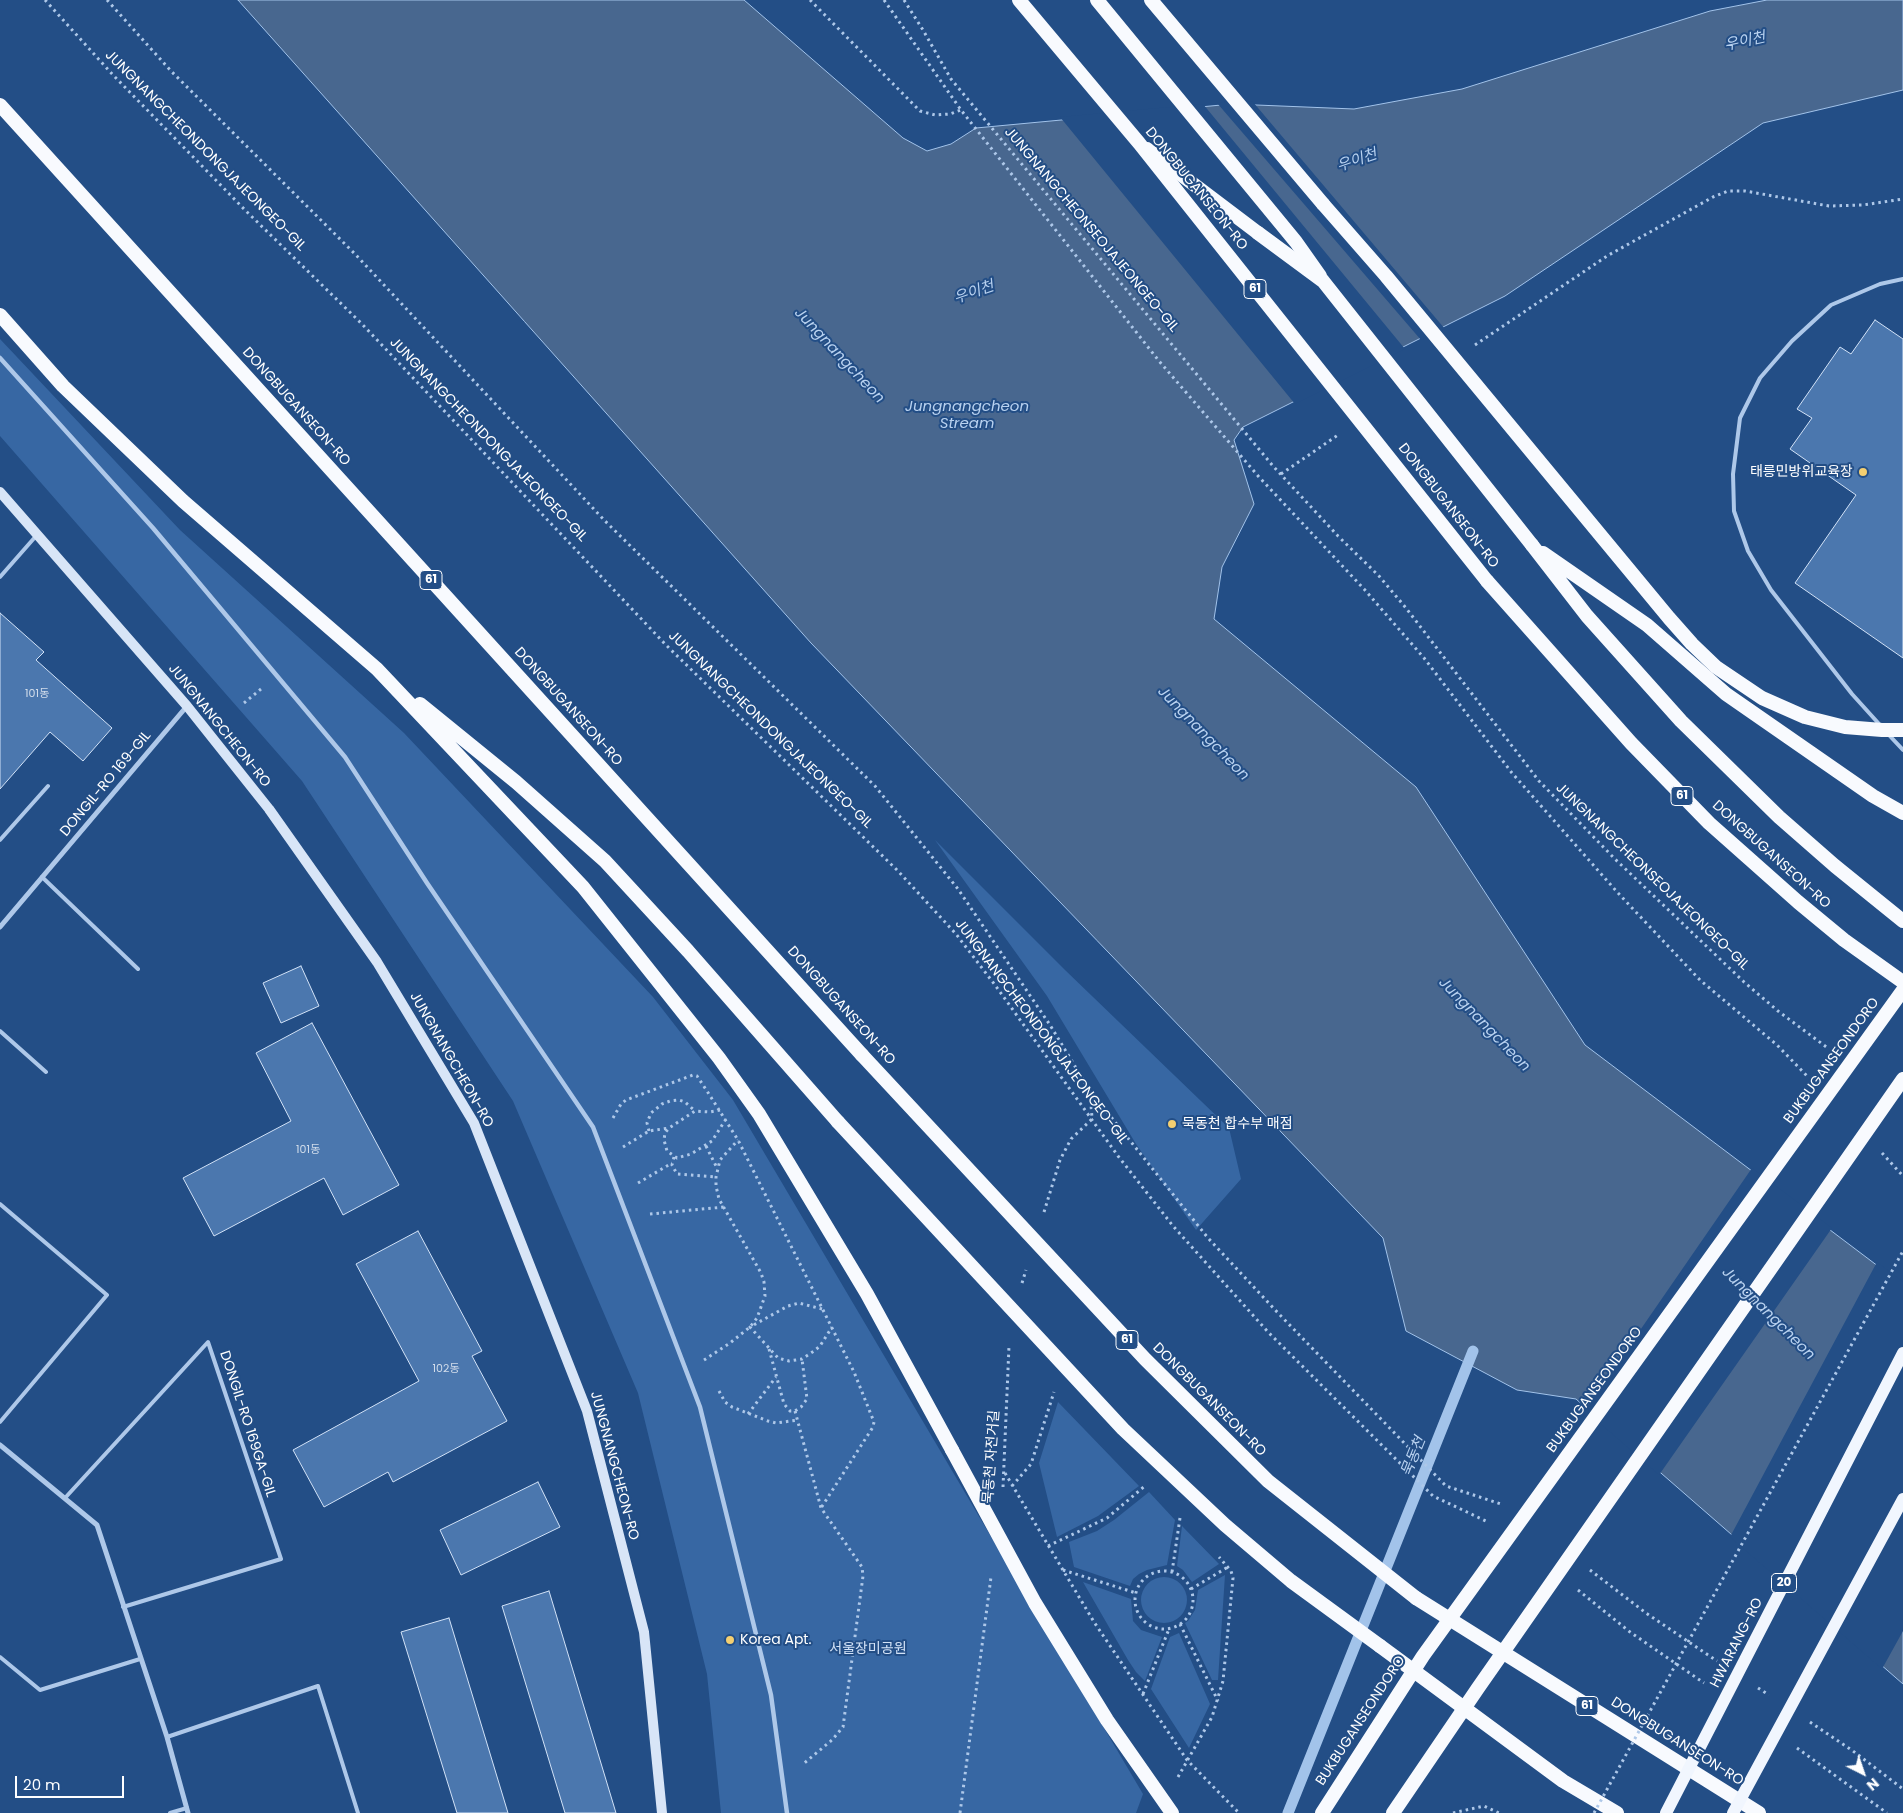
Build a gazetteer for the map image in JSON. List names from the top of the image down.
{
  "streets": {
    "highway": ["DONGBUGANSEON-RO", "61", "BUKBUGANSEONDORO"],
    "main road": ["JUNGNANGCHEON-RO", "20", "HWARANG-RO"],
    "street": ["DONGIL-RO 169-GIL"],
    "lane": ["DONGIL-RO 169GA-GIL"],
    "path": ["JUNGNANGCHEONDONGJAJEONGEO-GIL", "JUNGNANGCHEONSEOJAJEONGEO-GIL", "묵동천 자전거길"]
  },
  "crossings": [
    ["JUNGNANGCHEON-RO", "DONGIL-RO 169-GIL"]
  ],
  "water": [
    "우이천",
    "Jungnangcheon",
    "Jungnangcheon Stream",
    "묵동천"
  ],
  "parks": ["서울장미공원"],
  "places": ["태릉민방위교육장", "묵동천 합수부 매점", "Korea Apt."],
  "house_numbers": ["101동", "101동", "102동"],
  "scale_bar": "20 m",
  "north": "bottom right"
}
